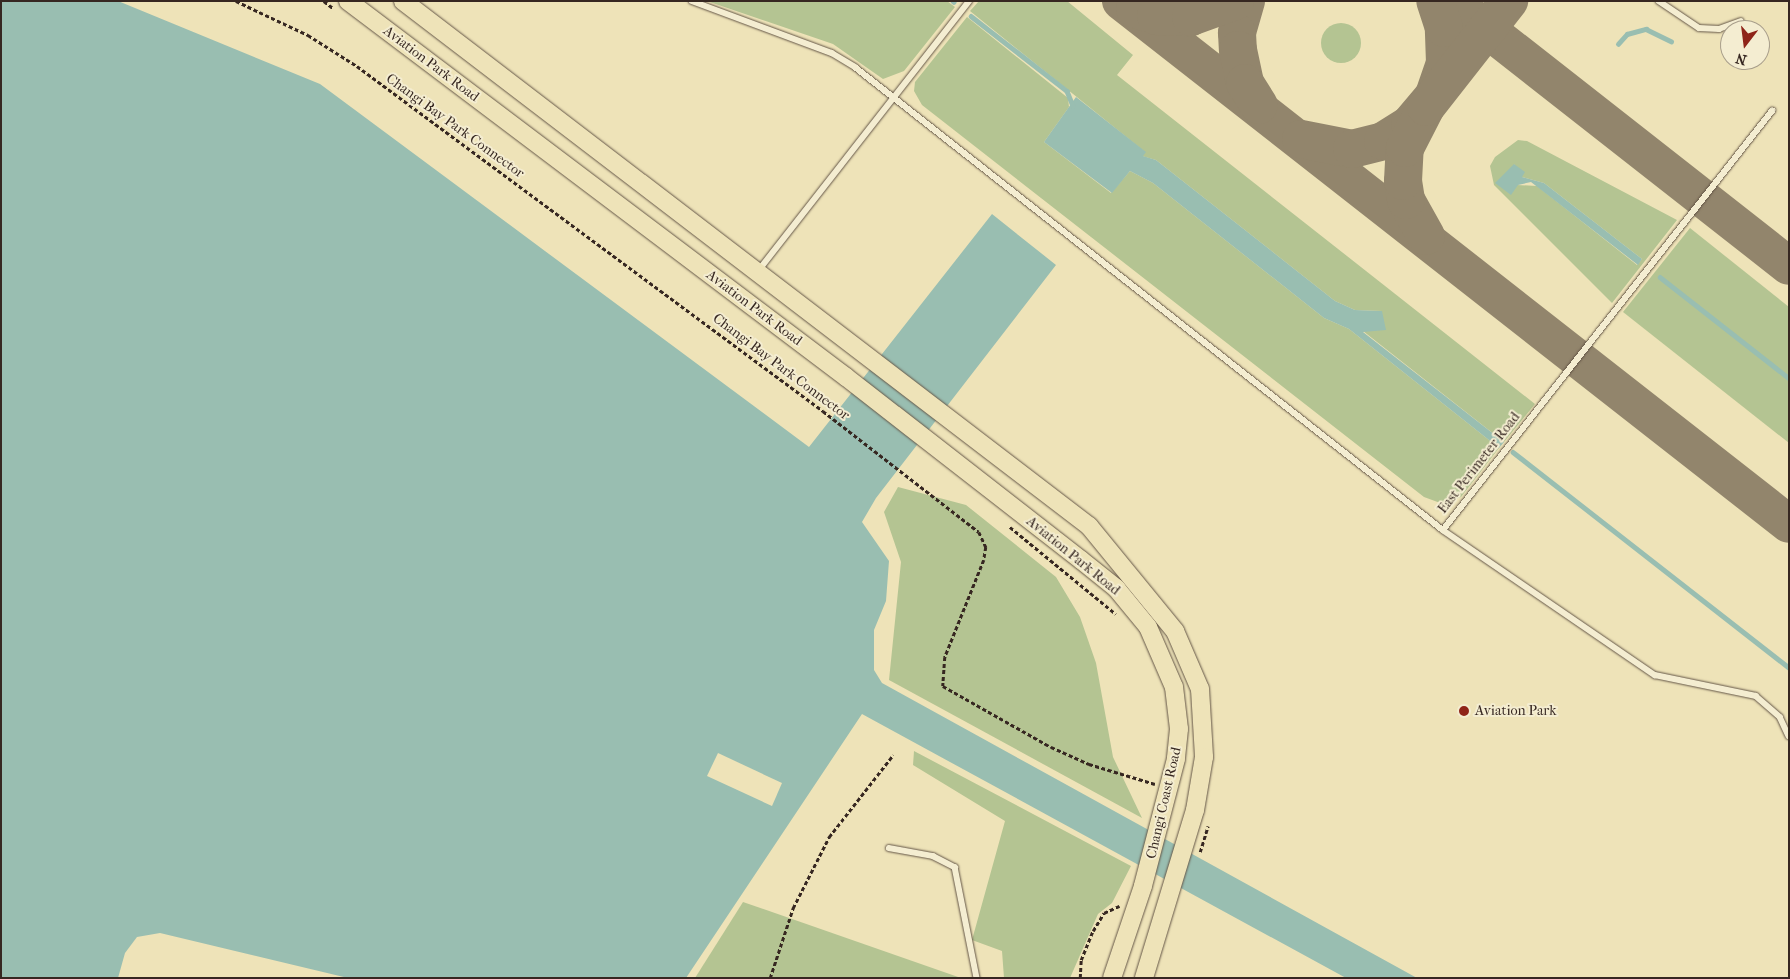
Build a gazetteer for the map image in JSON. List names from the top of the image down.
{
  "streets": {
    "main road": ["Aviation Park Road", "Changi Coast Road"],
    "lane": ["East Perimeter Road"],
    "path": ["Changi Bay Park Connector"]
  },
  "crossings": [
    ["Aviation Park Road", "Changi Coast Road"]
  ],
  "places": ["Aviation Park"],
  "north": "bottom"
}
